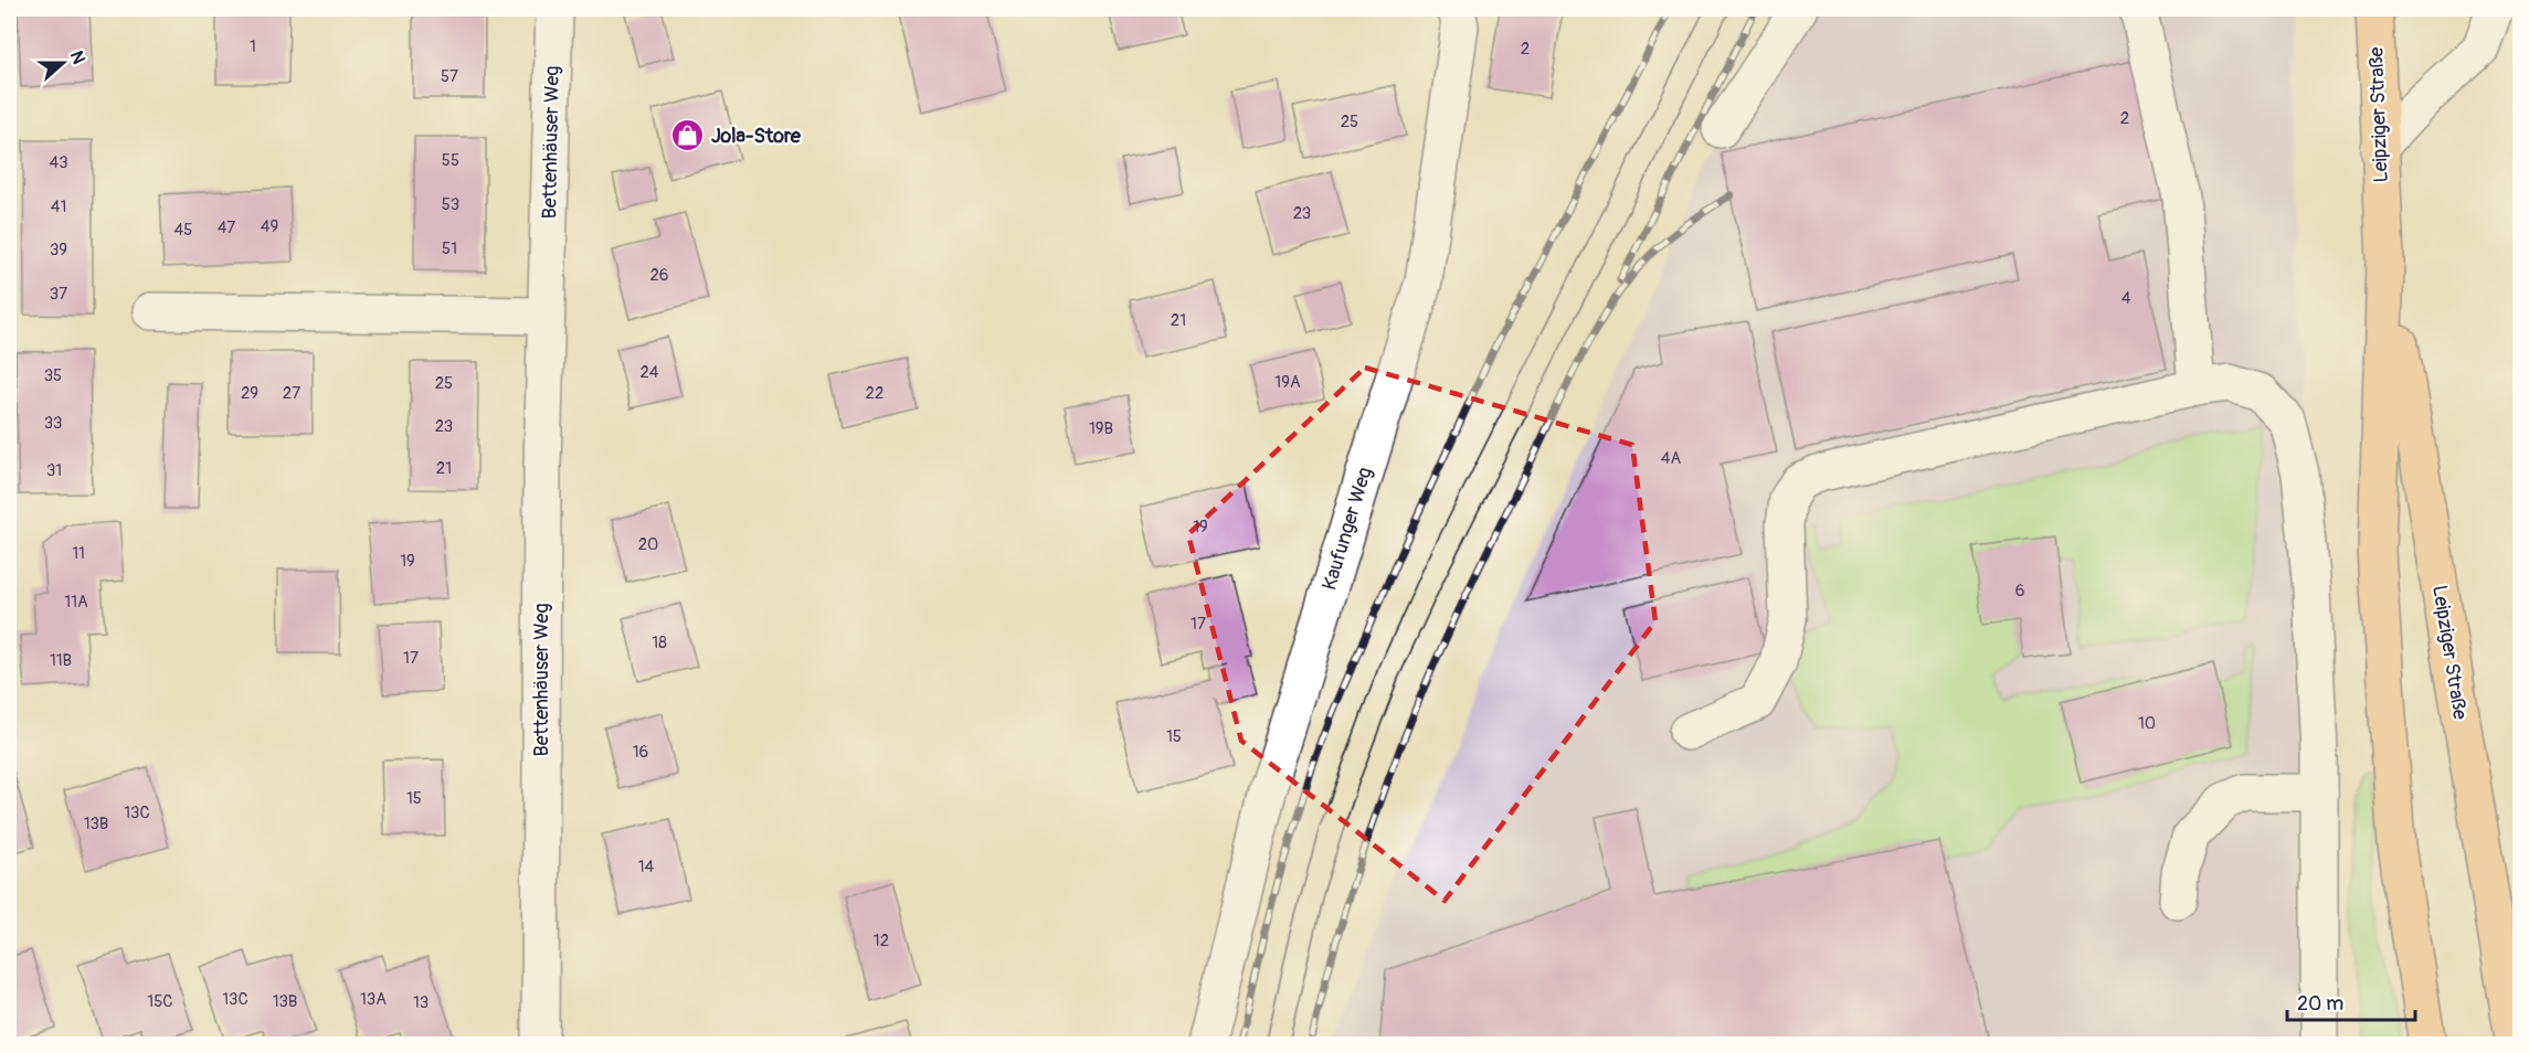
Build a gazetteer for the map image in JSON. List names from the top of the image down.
{
  "streets": {
    "main road": ["Leipziger Straße"],
    "street": ["Bettenhäuser Weg", "Kaufunger Weg"]
  },
  "places": {
    "shop": ["Jola-Store"]
  },
  "house_numbers": [
    "1",
    "2",
    "57",
    "2",
    "25",
    "55",
    "43",
    "53",
    "41",
    "23",
    "49",
    "47",
    "45",
    "51",
    "39",
    "26",
    "37",
    "4",
    "21",
    "24",
    "35",
    "19A",
    "25",
    "29",
    "27",
    "22",
    "33",
    "23",
    "19B",
    "4A",
    "21",
    "31",
    "19",
    "20",
    "11",
    "19",
    "6",
    "11A",
    "17",
    "18",
    "17",
    "11B",
    "10",
    "15",
    "16",
    "15",
    "13C",
    "13B",
    "14",
    "12",
    "13C",
    "13A",
    "15C",
    "13B",
    "13"
  ],
  "scale_bar": "20 m",
  "north": "right"
}
